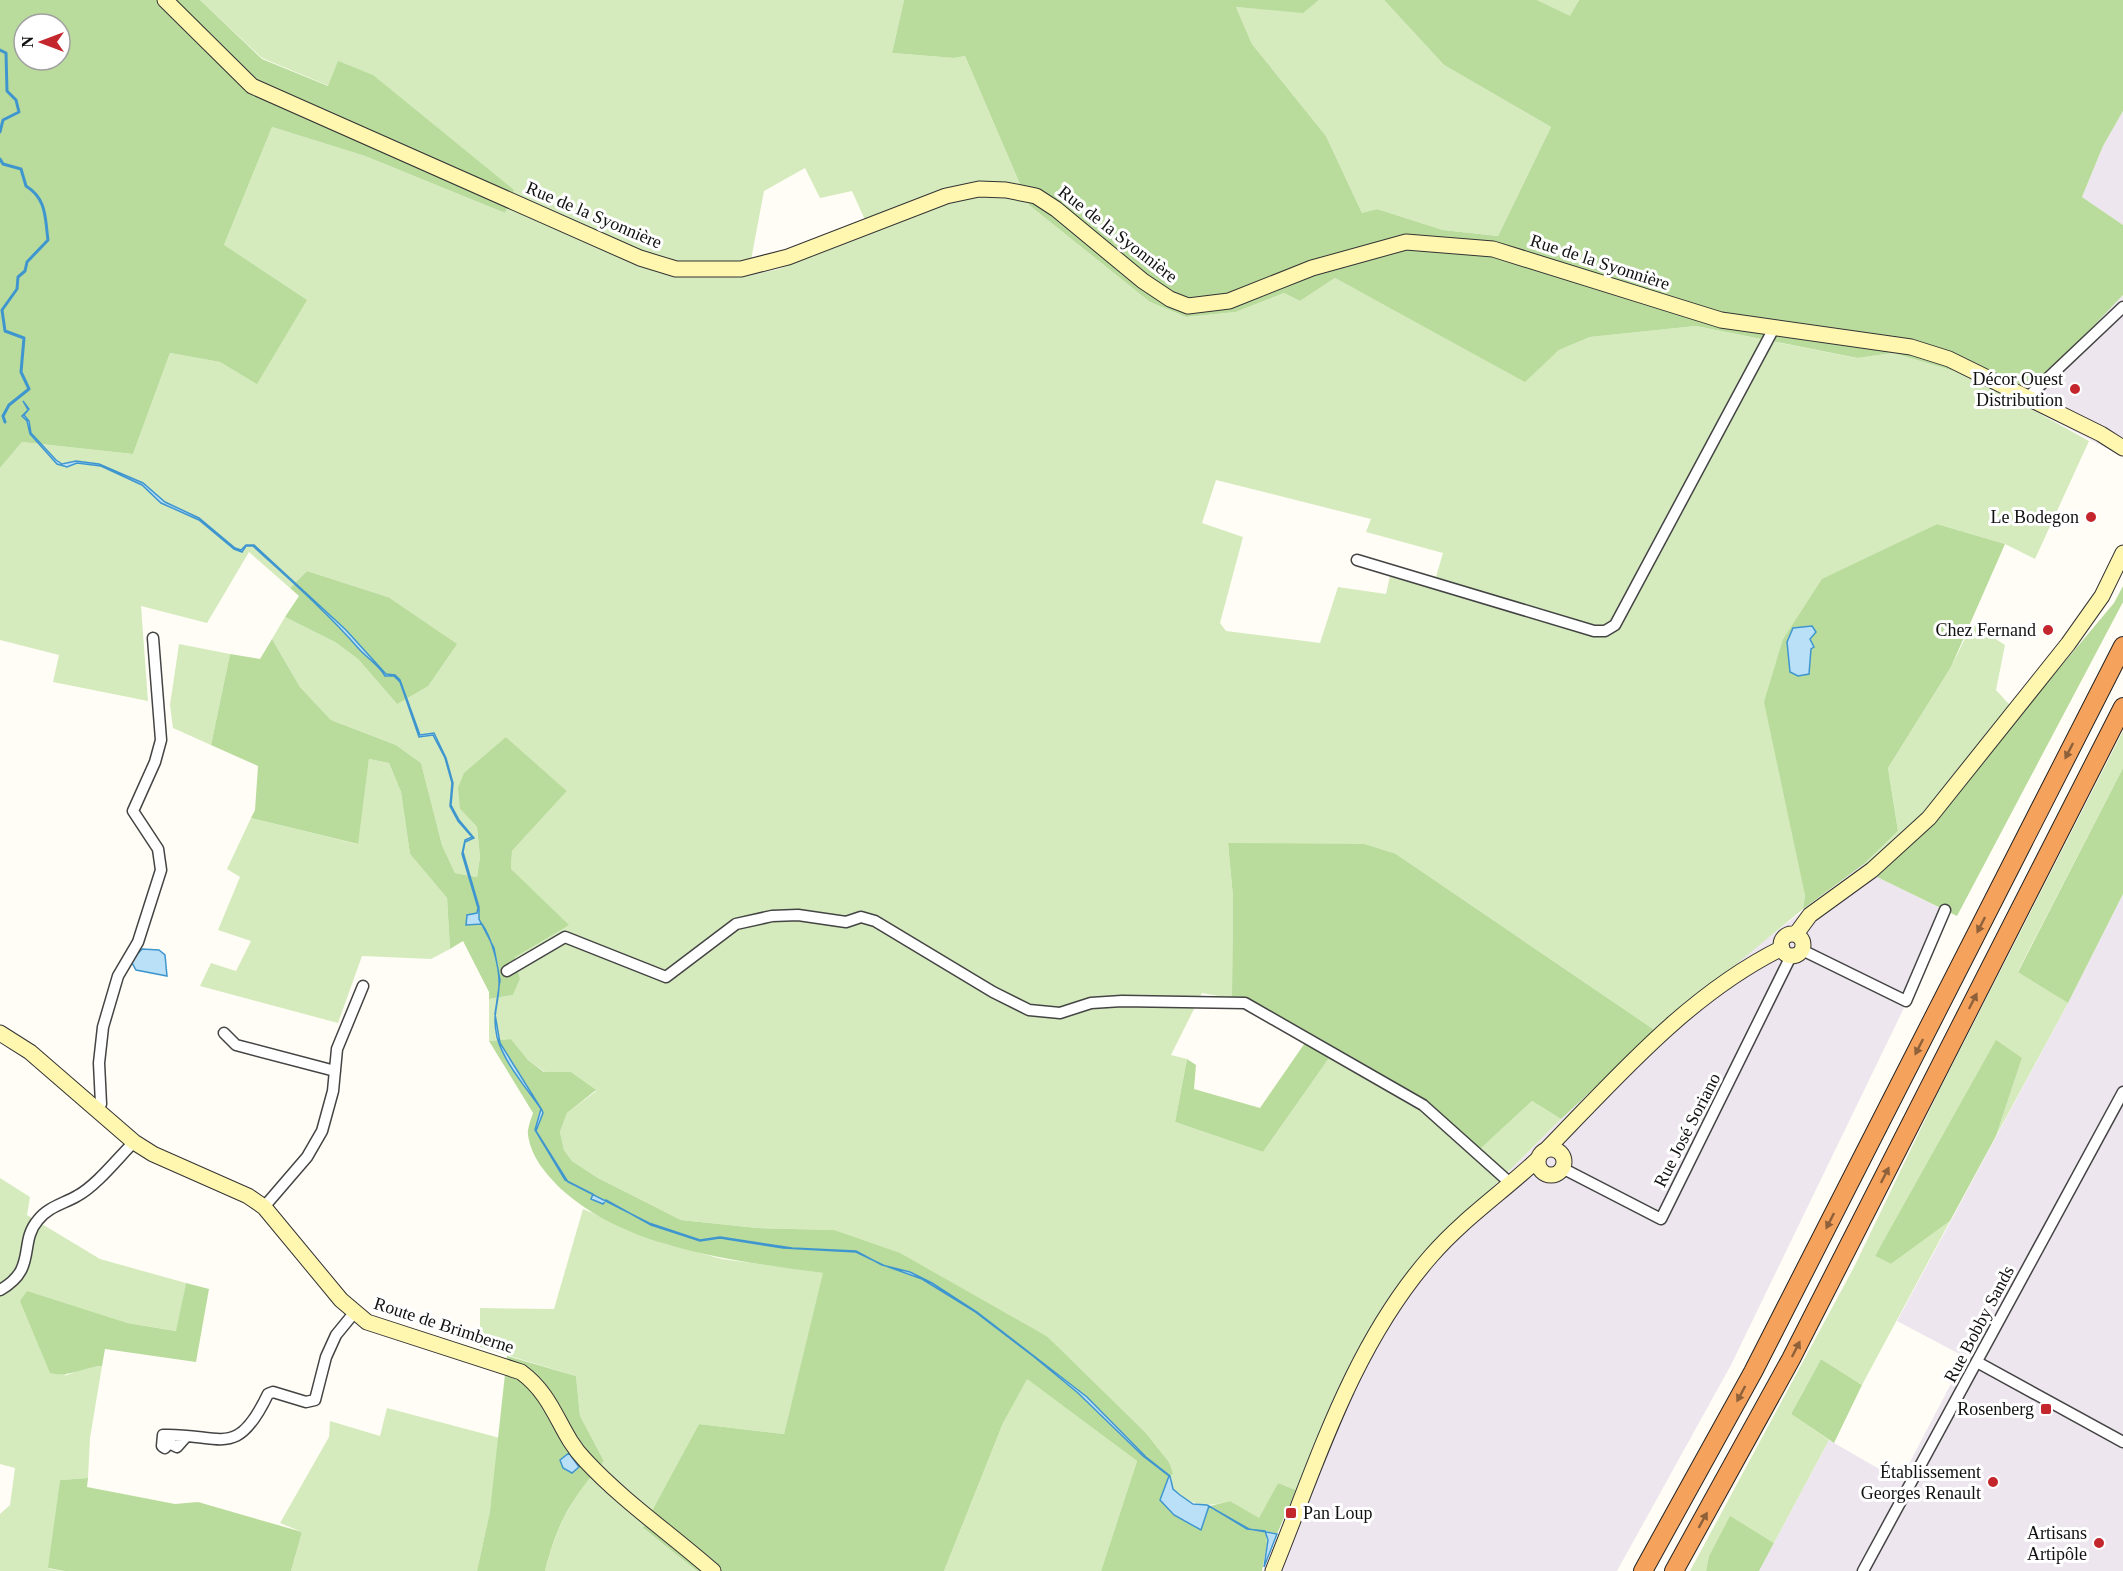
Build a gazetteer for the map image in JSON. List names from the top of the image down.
{
  "streets": {
    "street": [
      "Rue de la Syonnière",
      "Rue José Soriano",
      "Rue Bobby Sands",
      "Route de Brimberne"
    ]
  },
  "places": {
    "other": [
      "Décor Ouest Distribution",
      "Le Bodegon",
      "Chez Fernand",
      "Établissement Georges Renault",
      "Artisans Artipôle"
    ],
    "transit": ["Rosenberg", "Pan Loup"]
  },
  "north": "left"
}
